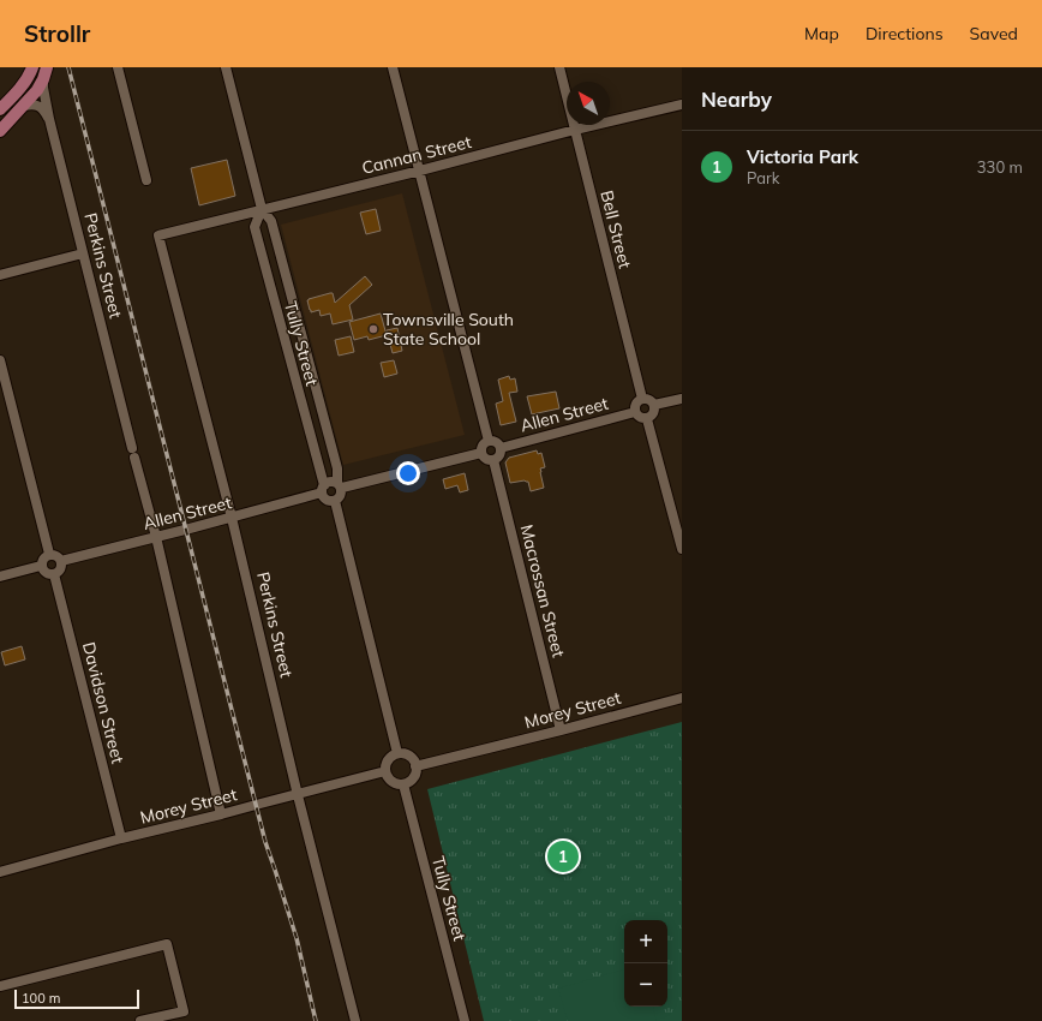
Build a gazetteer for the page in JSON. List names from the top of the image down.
{
  "streets": {
    "street": [
      "Cannan Street",
      "Bell Street",
      "Perkins Street",
      "Tully Street",
      "Allen Street",
      "Macrossan Street",
      "Davidson Street",
      "Morey Street"
    ]
  },
  "crossings": [
    ["Cannan Street", "Bell Street"],
    ["Cannan Street", "Perkins Street"],
    ["Cannan Street", "Tully Street"],
    ["Bell Street", "Allen Street"],
    ["Perkins Street", "Allen Street"],
    ["Perkins Street", "Morey Street"],
    ["Tully Street", "Allen Street"],
    ["Tully Street", "Morey Street"],
    ["Allen Street", "Macrossan Street"],
    ["Allen Street", "Davidson Street"],
    ["Macrossan Street", "Morey Street"],
    ["Davidson Street", "Morey Street"]
  ],
  "places": ["Townsville South State School"],
  "scale_bar": "100 m",
  "north": "top left",
  "page": {
    "header": "Strollr",
    "nav": ["Map", "Directions", "Saved"],
    "heading": "Nearby",
    "list": [
      {
        "mark": "1",
        "name": "Victoria Park",
        "note": "Park",
        "value": "330 m"
      }
    ],
    "pins": "1",
    "map_buttons": ["+", "−"],
    "scale": "100 m"
  }
}
